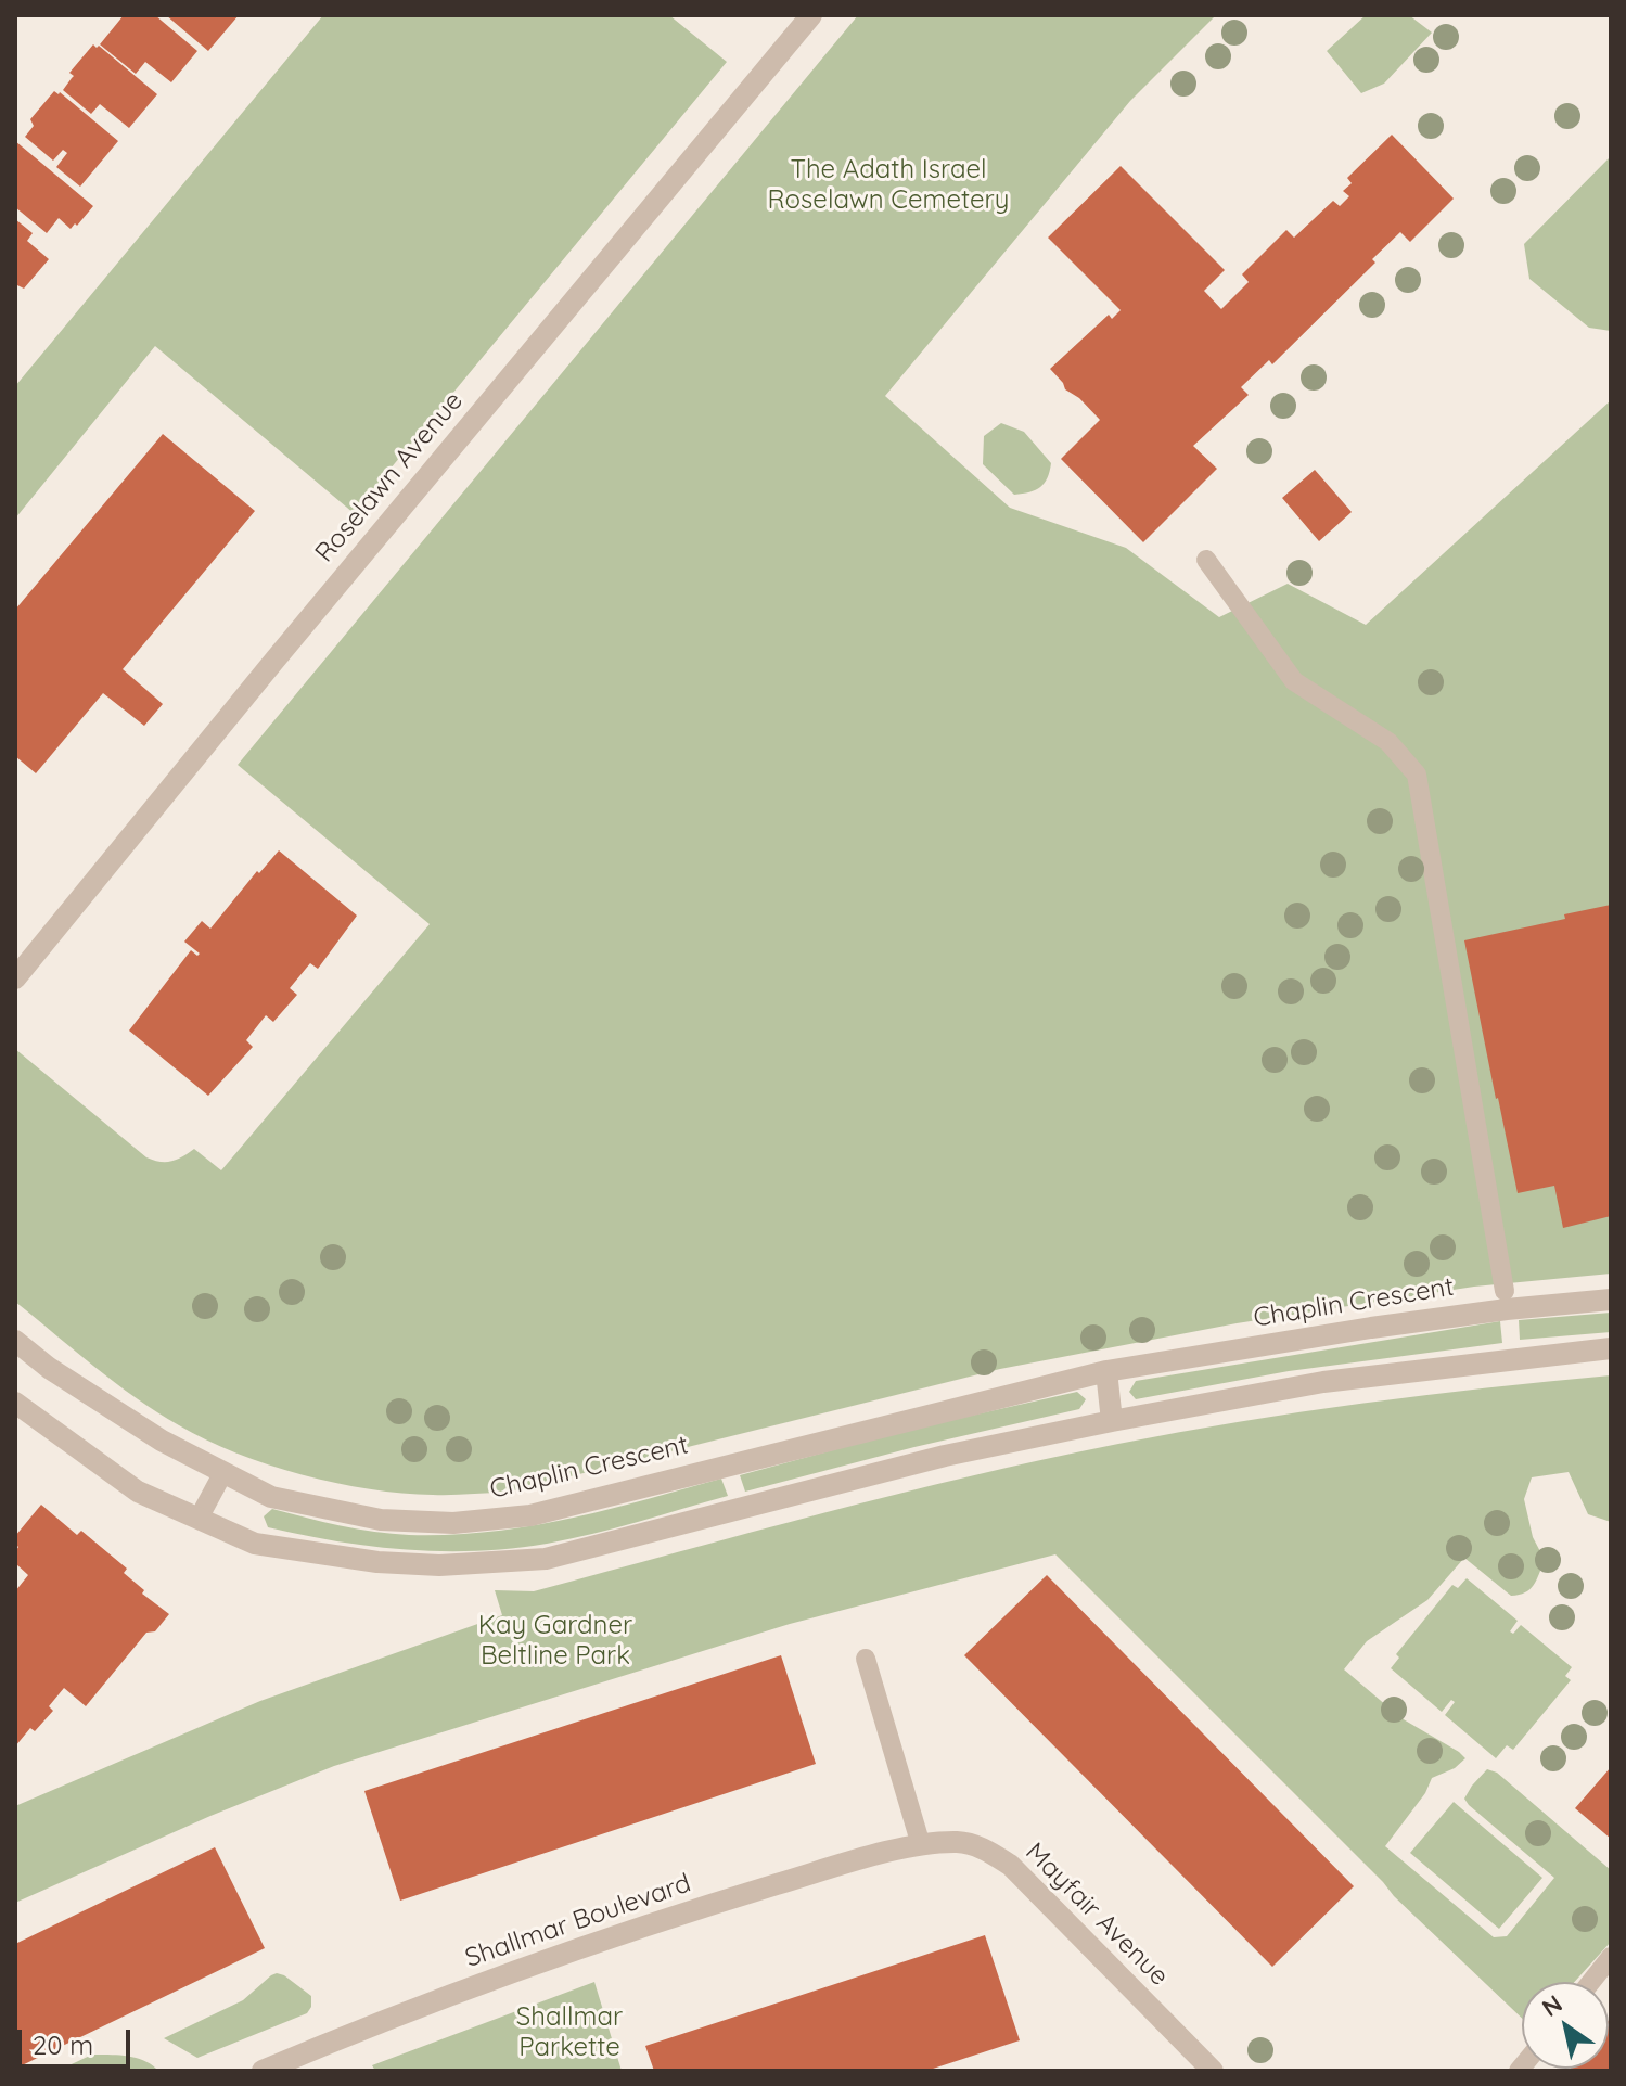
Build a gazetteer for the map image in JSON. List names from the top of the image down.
{
  "streets": {
    "street": [
      "Roselawn Avenue",
      "Chaplin Crescent",
      "Mayfair Avenue",
      "Shallmar Boulevard"
    ]
  },
  "crossings": [
    ["Mayfair Avenue", "Shallmar Boulevard"]
  ],
  "parks": ["The Adath Israel Roselawn Cemetery", "Kay Gardner Beltline Park", "Shallmar Parkette"],
  "scale_bar": "20 m",
  "north": "top left"
}
